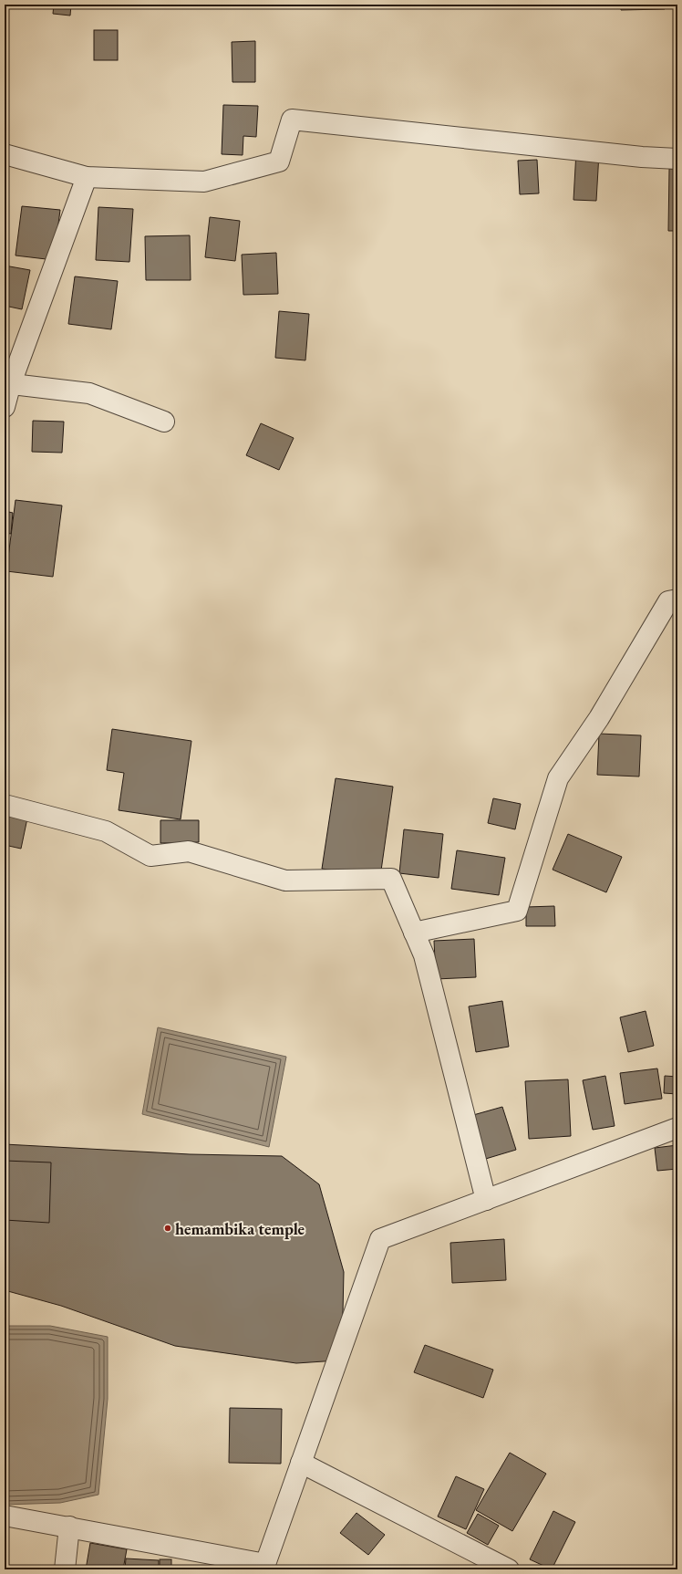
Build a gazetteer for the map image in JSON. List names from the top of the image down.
{
  "places": ["hemambika temple"]
}
